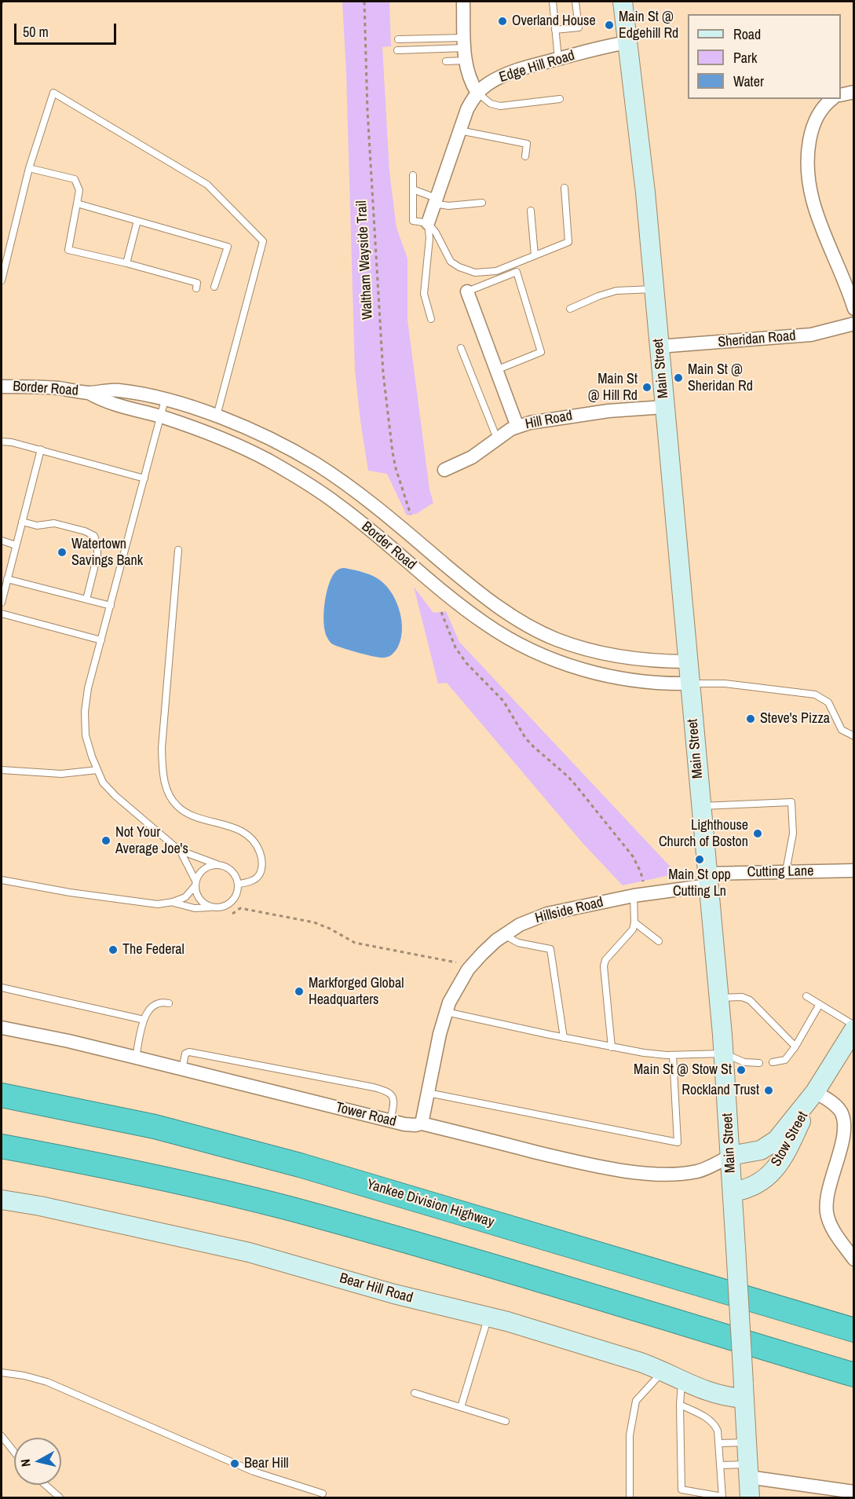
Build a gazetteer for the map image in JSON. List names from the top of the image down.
{
  "streets": {
    "highway": ["Yankee Division Highway"],
    "main road": ["Main Street", "Stow Street", "Bear Hill Road"],
    "street": [
      "Edge Hill Road",
      "Sheridan Road",
      "Border Road",
      "Hill Road",
      "Cutting Lane",
      "Hillside Road",
      "Tower Road"
    ],
    "path": ["Waltham Wayside Trail"]
  },
  "crossings": [
    ["Edge Hill Road", "Main Street"],
    ["Sheridan Road", "Main Street"],
    ["Main Street", "Border Road"],
    ["Main Street", "Hill Road"],
    ["Main Street", "Cutting Lane"],
    ["Main Street", "Hillside Road"],
    ["Main Street", "Tower Road"],
    ["Main Street", "Stow Street"],
    ["Main Street", "Bear Hill Road"],
    ["Cutting Lane", "Hillside Road"],
    ["Hillside Road", "Tower Road"],
    ["Tower Road", "Stow Street"]
  ],
  "places": [
    "Overland House",
    "Main St @ Edgehill Rd",
    "Main St @ Sheridan Rd",
    "Main St @ Hill Rd",
    "Watertown Savings Bank",
    "Steve's Pizza",
    "Lighthouse Church of Boston",
    "Not Your Average Joe's",
    "Main St opp Cutting Ln",
    "The Federal",
    "Markforged Global Headquarters",
    "Main St @ Stow St",
    "Rockland Trust",
    "Bear Hill"
  ],
  "legend": ["Road", "Park", "Water"],
  "scale_bar": "50 m",
  "north": "left"
}
